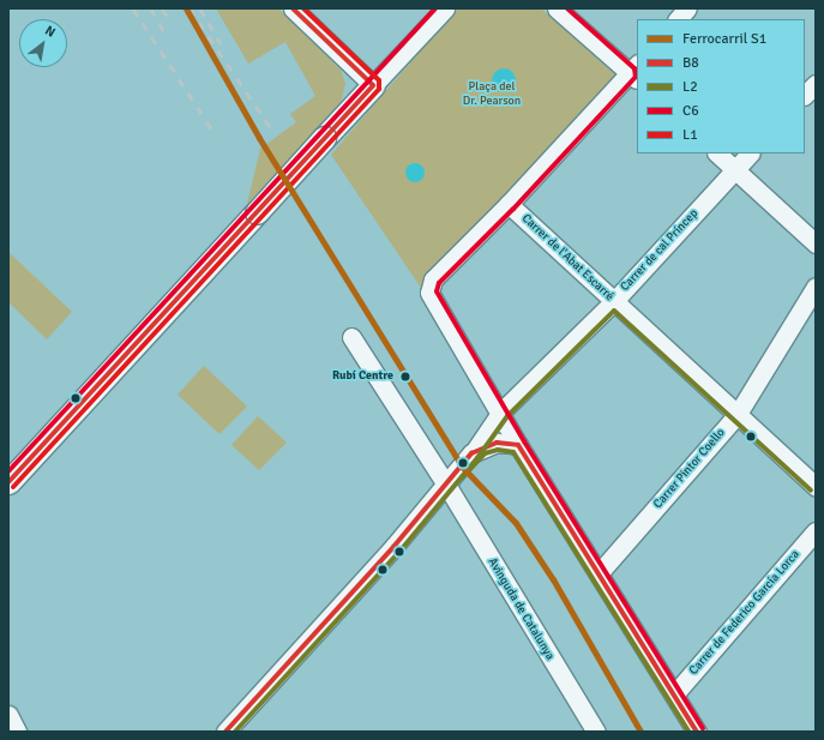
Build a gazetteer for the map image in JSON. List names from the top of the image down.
{
  "streets": {
    "street": [
      "Carrer de cal Príncep",
      "Carrer de l'Abat Escarré",
      "Carrer Pintor Coello",
      "Avinguda de Catalunya",
      "Carrer de Federico García Lorca"
    ]
  },
  "crossings": [
    ["Carrer de cal Príncep", "Carrer de l'Abat Escarré"],
    ["Carrer de cal Príncep", "Avinguda de Catalunya"],
    ["Carrer de l'Abat Escarré", "Carrer Pintor Coello"]
  ],
  "parks": ["Plaça del Dr. Pearson"],
  "places": ["Rubí Centre"],
  "lines": [
    "rail line S1",
    "transit line B8",
    "transit line C6",
    "transit line L1",
    "transit line L2"
  ],
  "legend": [
    "Ferrocarril S1",
    "B8",
    "L2",
    "C6",
    "L1"
  ],
  "north": "top right"
}
